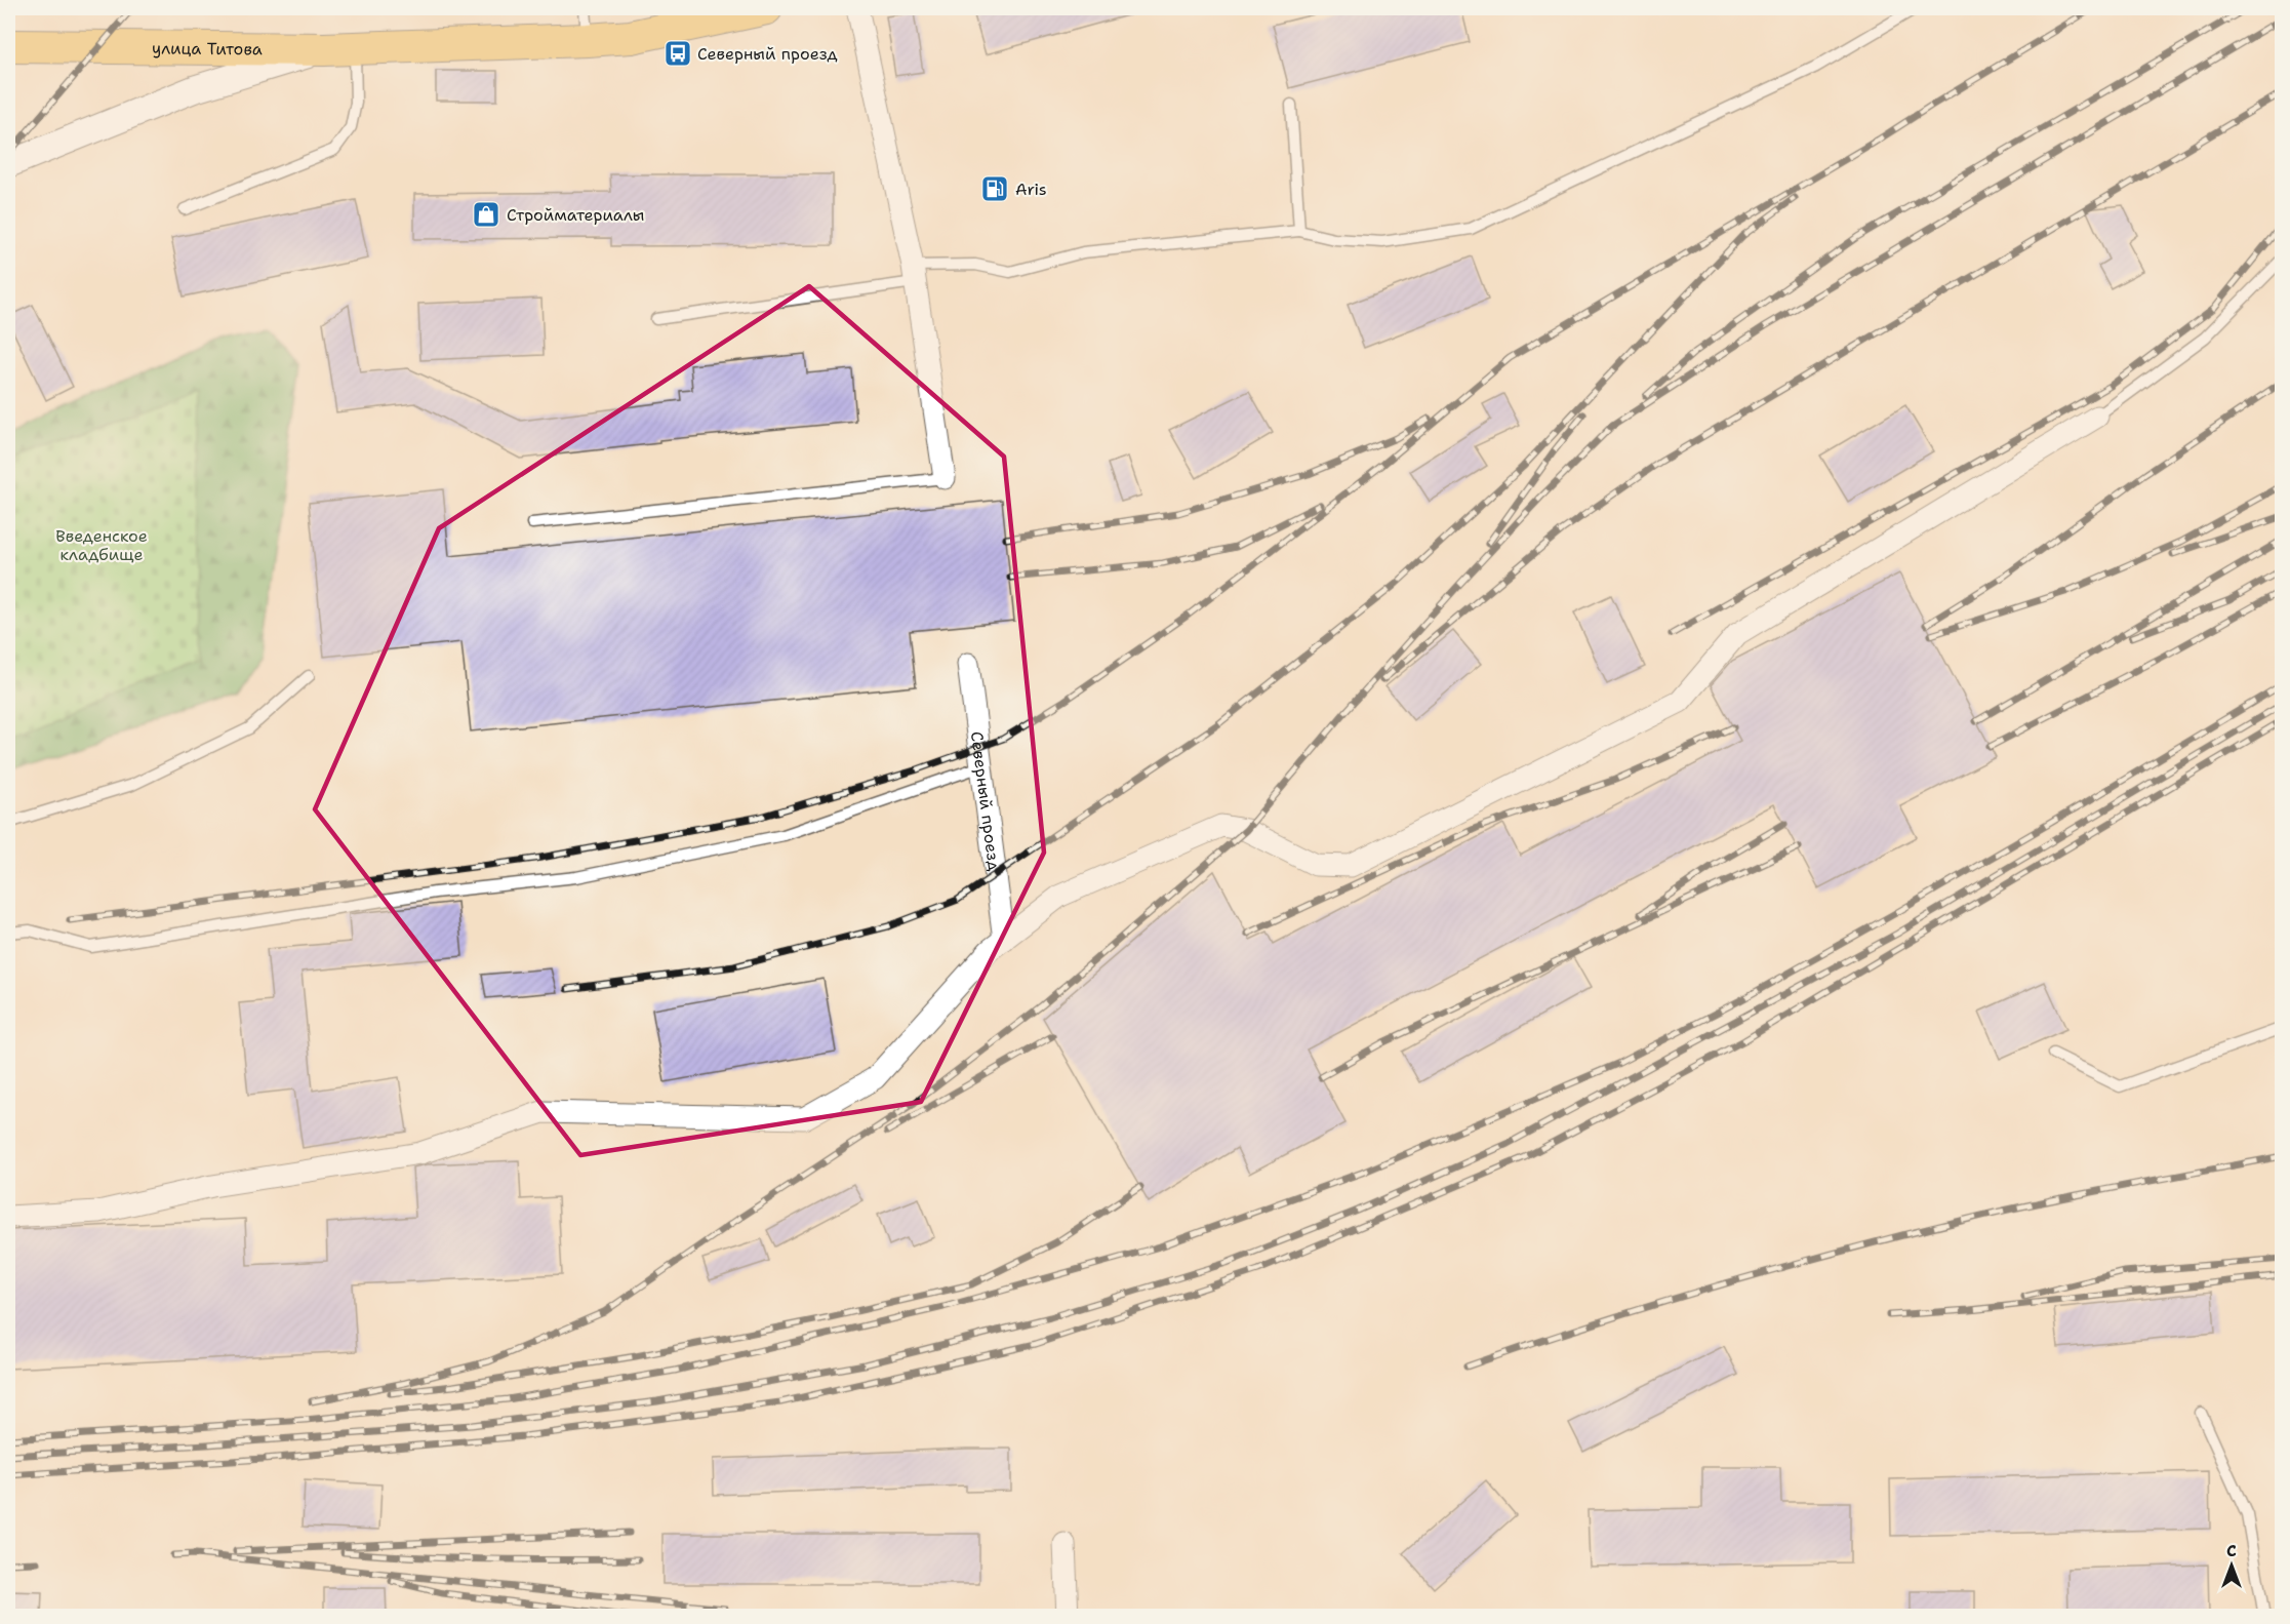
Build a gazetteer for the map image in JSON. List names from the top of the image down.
{
  "streets": {
    "main road": ["улица Титова"],
    "street": ["Северный проезд"]
  },
  "parks": ["Введенское кладбище"],
  "places": {
    "bus stop": ["Северный проезд"],
    "fuel station": ["Aris"],
    "shop": ["Стройматериалы"]
  },
  "north": "top"
}
